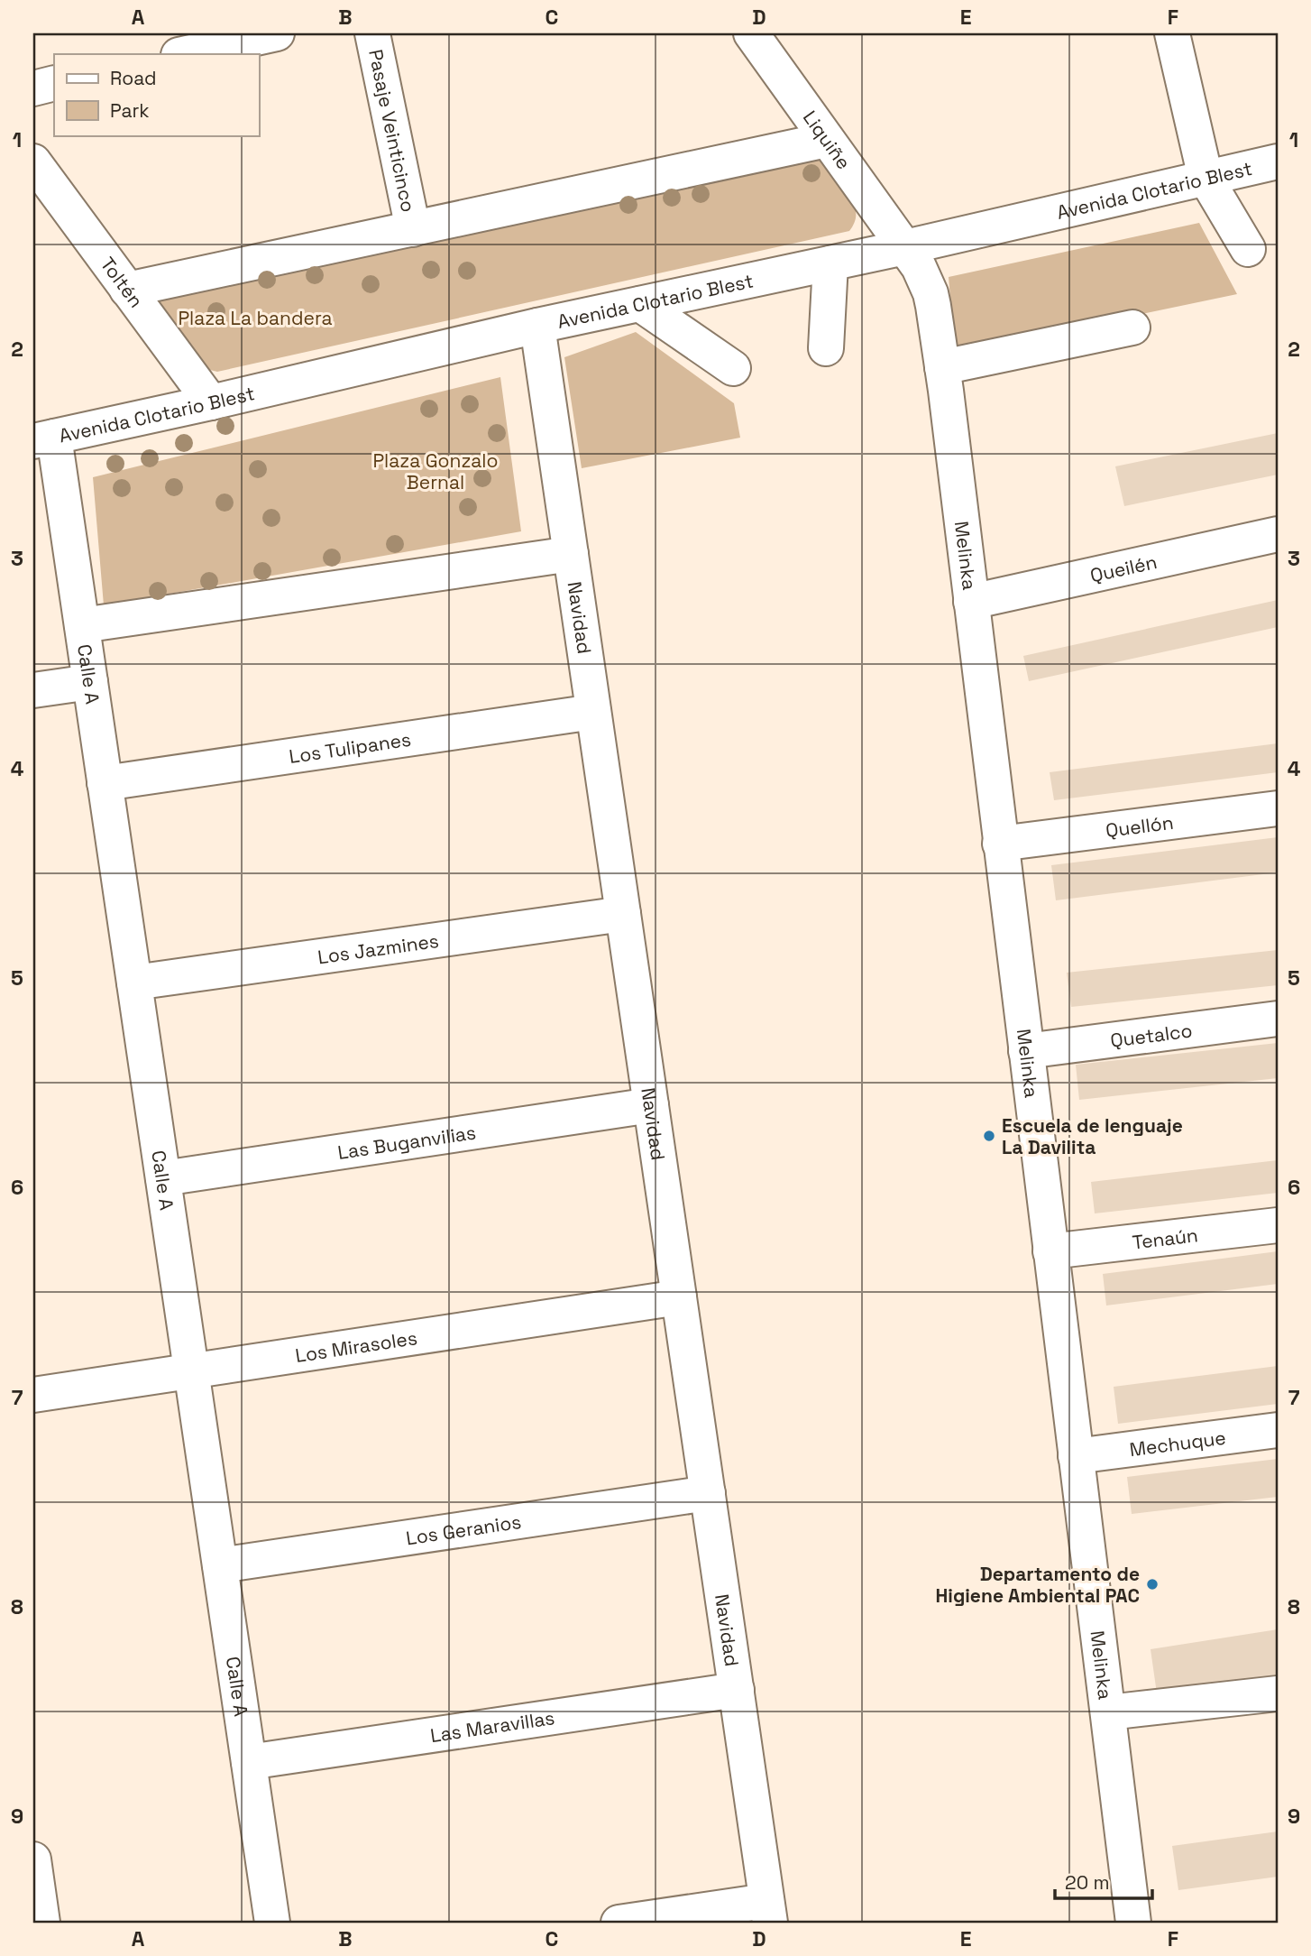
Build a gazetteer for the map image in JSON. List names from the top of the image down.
{
  "streets": {
    "street": [
      "Pasaje Veinticinco",
      "Liquiñe",
      "Avenida Clotario Blest",
      "Toltén",
      "Melinka",
      "Queilén",
      "Navidad",
      "Calle A",
      "Los Tulipanes",
      "Quellón",
      "Los Jazmines",
      "Quetalco",
      "Las Buganvilias",
      "Tenaún",
      "Los Mirasoles",
      "Mechuque",
      "Los Geranios",
      "Las Maravillas"
    ]
  },
  "crossings": [
    ["Liquiñe", "Avenida Clotario Blest"],
    ["Liquiñe", "Melinka"],
    ["Avenida Clotario Blest", "Toltén"],
    ["Avenida Clotario Blest", "Melinka"],
    ["Avenida Clotario Blest", "Navidad"],
    ["Avenida Clotario Blest", "Calle A"],
    ["Melinka", "Queilén"],
    ["Melinka", "Quellón"],
    ["Melinka", "Quetalco"],
    ["Melinka", "Tenaún"],
    ["Melinka", "Mechuque"],
    ["Navidad", "Los Tulipanes"],
    ["Navidad", "Los Jazmines"],
    ["Navidad", "Las Buganvilias"],
    ["Navidad", "Los Mirasoles"],
    ["Navidad", "Los Geranios"],
    ["Navidad", "Las Maravillas"],
    ["Calle A", "Los Tulipanes"],
    ["Calle A", "Los Jazmines"],
    ["Calle A", "Las Buganvilias"],
    ["Calle A", "Los Mirasoles"],
    ["Calle A", "Los Geranios"],
    ["Calle A", "Las Maravillas"]
  ],
  "parks": ["Plaza La bandera", "Plaza Gonzalo Bernal"],
  "places": ["Escuela de lenguaje La Davilita", "Departamento de Higiene Ambiental PAC"],
  "legend": ["Road", "Park"],
  "scale_bar": "20 m",
  "grid": {
    "columns": [
      "A",
      "B",
      "C",
      "D",
      "E",
      "F"
    ],
    "rows": [
      "1",
      "2",
      "3",
      "4",
      "5",
      "6",
      "7",
      "8",
      "9"
    ]
  }
}
